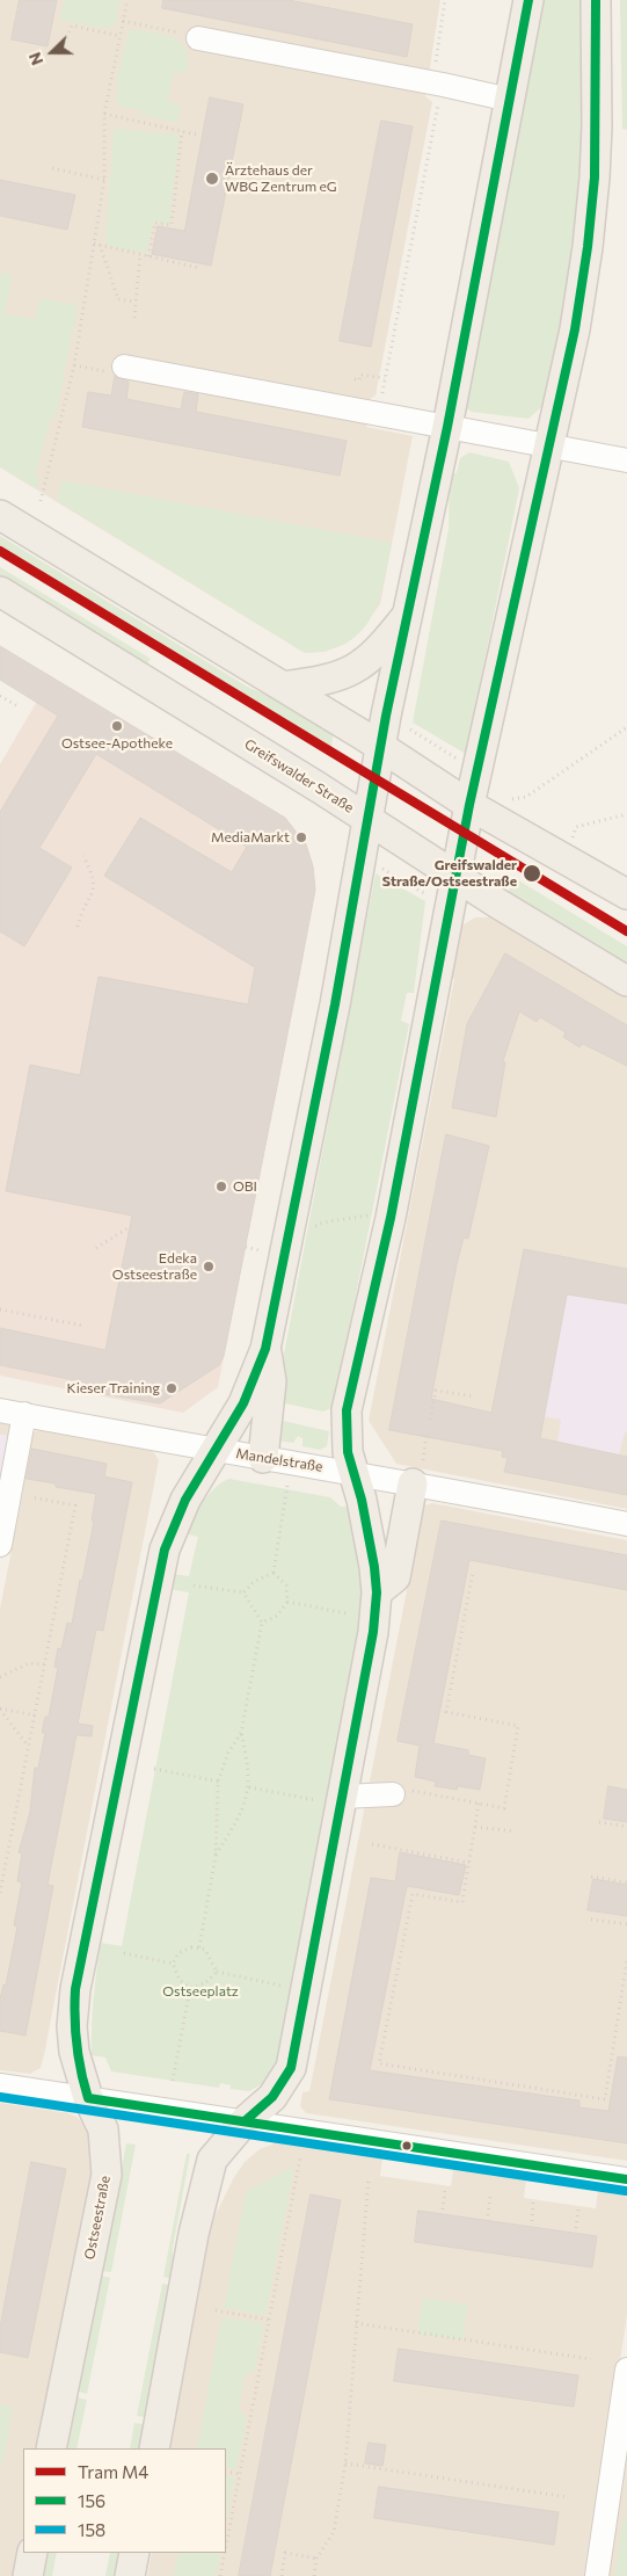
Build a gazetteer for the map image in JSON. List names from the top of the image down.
{
  "streets": {
    "main road": ["Greifswalder Straße", "Ostseestraße"],
    "street": ["Mandelstraße"]
  },
  "crossings": [
    ["Greifswalder Straße", "Ostseestraße"],
    ["Mandelstraße", "Ostseestraße"]
  ],
  "parks": ["Ostseeplatz"],
  "places": [
    "Ärztehaus der WBG Zentrum eG",
    "Ostsee-Apotheke",
    "MediaMarkt",
    "Greifswalder Straße/Ostseestraße",
    "OBI",
    "Edeka Ostseestraße",
    "Kieser Training"
  ],
  "lines": ["transit line 156", "tram line M4", "transit line 158"],
  "legend": ["Tram M4", "156", "158"],
  "north": "left"
}
